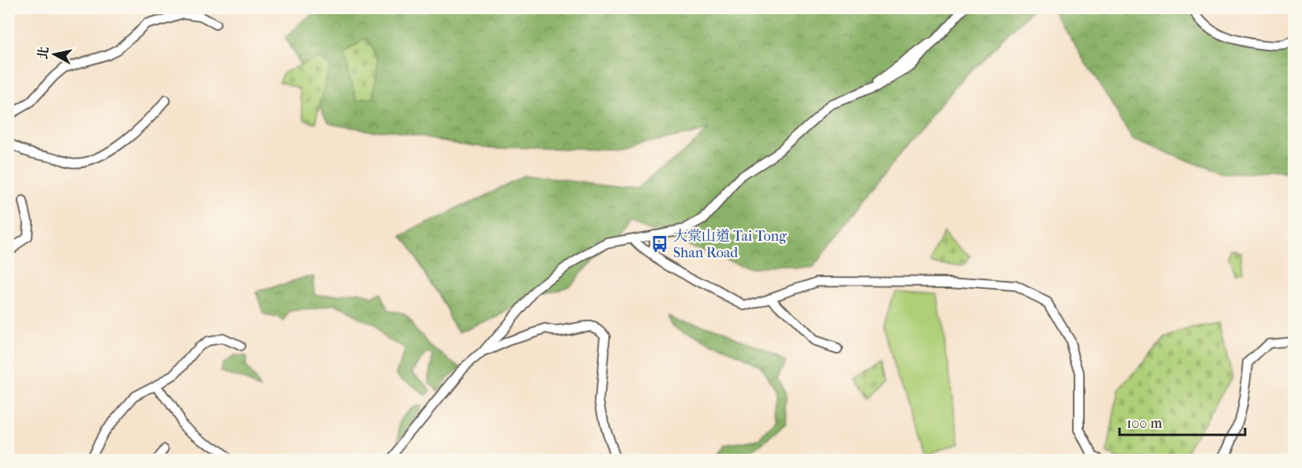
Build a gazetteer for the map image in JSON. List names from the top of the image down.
{
  "places": {
    "bus stop": ["大棠山道 Tai Tong Shan Road"]
  },
  "scale_bar": "100 m",
  "north": "left"
}
